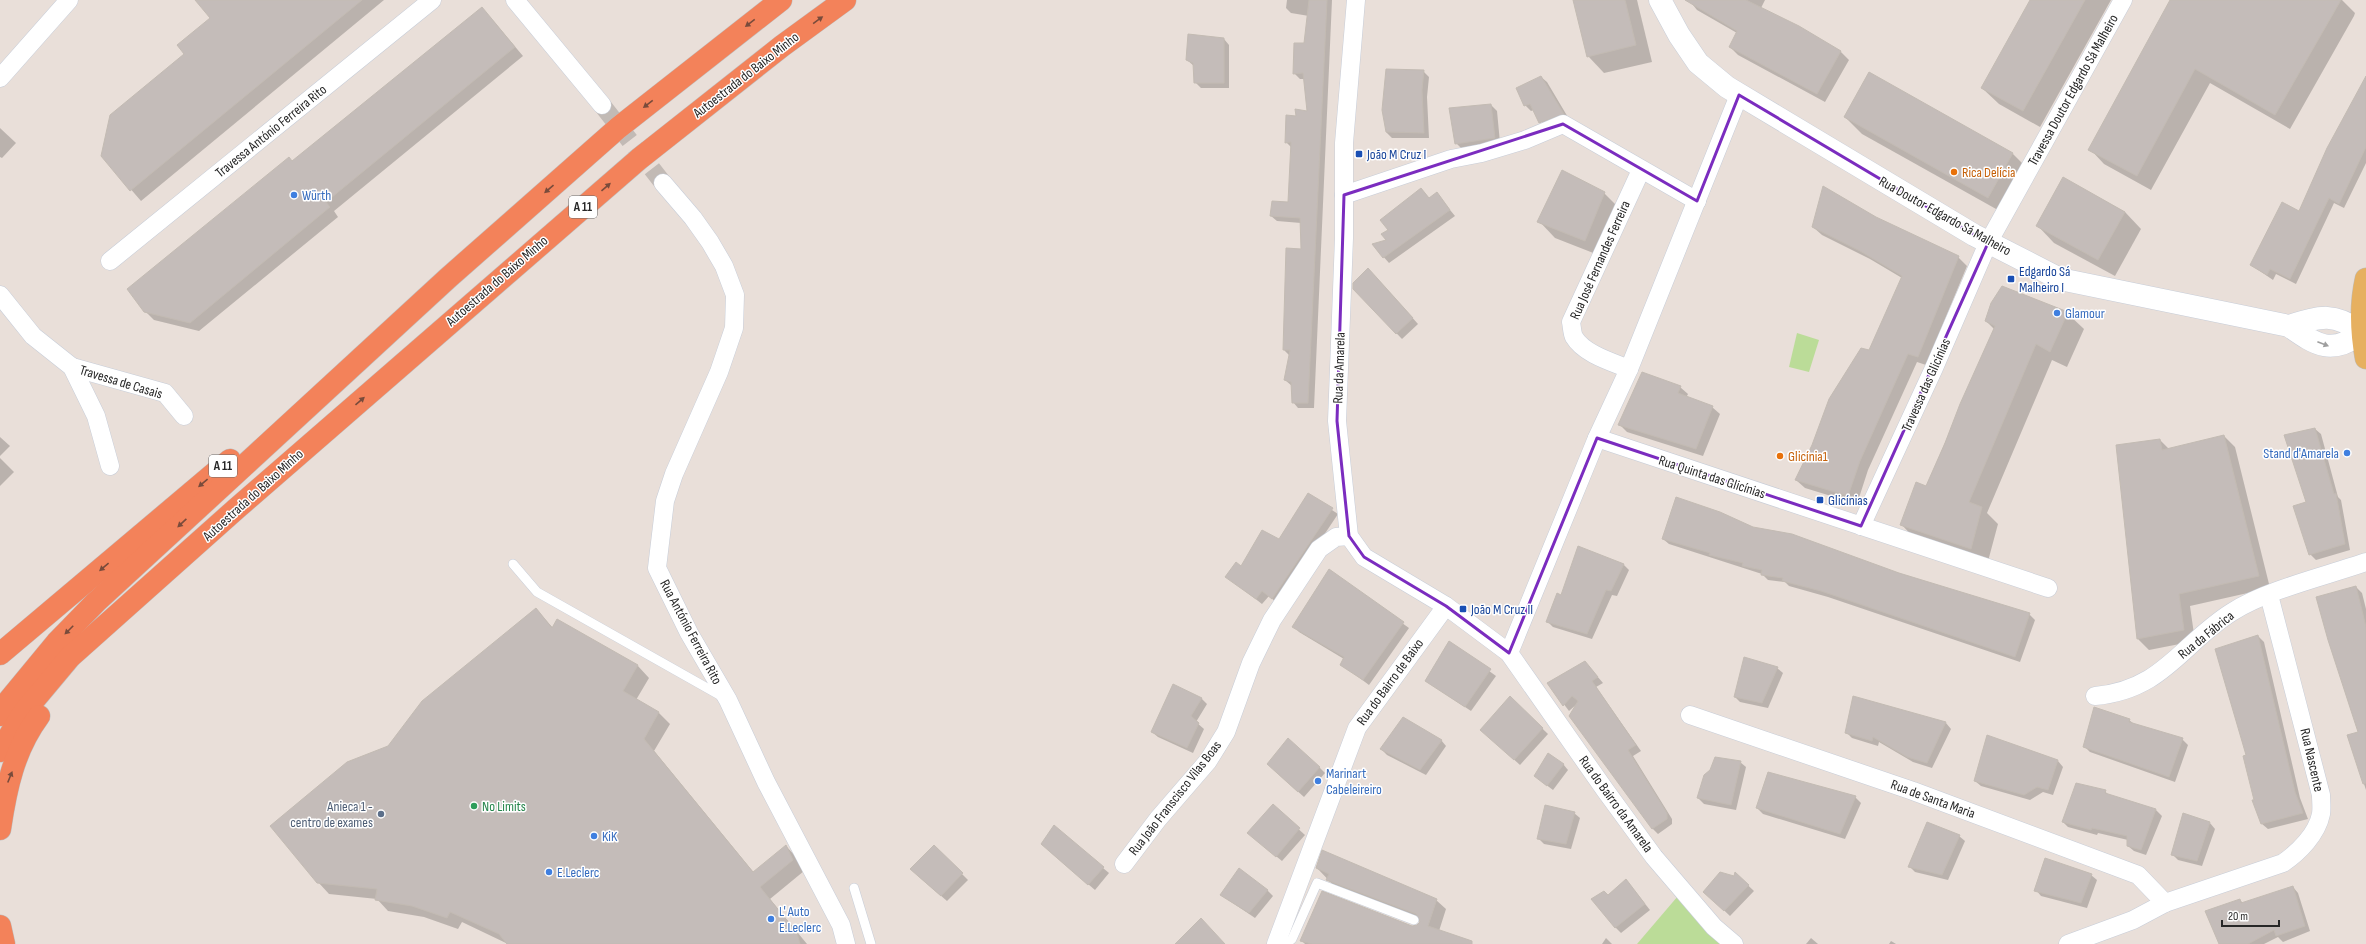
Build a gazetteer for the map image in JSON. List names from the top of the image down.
{
  "streets": {
    "highway": ["Autoestrada do Baixo Minho", "A 11"],
    "street": [
      "Travessa Doutor Edgardo Sá Malheiro",
      "Travessa António Ferreira Rito",
      "Rua Doutor Edgardo Sá Malheiro",
      "Rua José Fernandes Ferreira",
      "Rua da Amarela",
      "Travessa de Casais",
      "Travessa das Glicínias",
      "Rua Quinta das Glicínias",
      "Rua António Ferreira Rito",
      "Rua da Fábrica",
      "Rua do Bairro de Baixo",
      "Rua Nascente",
      "Rua João Franscisco Vilas Boas",
      "Rua de Santa Maria",
      "Rua do Bairro da Amarela"
    ]
  },
  "crossings": [
    ["Autoestrada do Baixo Minho", "A 11"],
    ["Travessa Doutor Edgardo Sá Malheiro", "Rua Doutor Edgardo Sá Malheiro"],
    ["Travessa Doutor Edgardo Sá Malheiro", "Travessa das Glicínias"],
    ["Rua Doutor Edgardo Sá Malheiro", "Travessa das Glicínias"],
    ["Rua da Amarela", "Rua do Bairro de Baixo"],
    ["Rua da Amarela", "Rua João Franscisco Vilas Boas"],
    ["Rua da Amarela", "Rua do Bairro da Amarela"],
    ["Travessa das Glicínias", "Rua Quinta das Glicínias"],
    ["Rua da Fábrica", "Rua Nascente"],
    ["Rua Nascente", "Rua de Santa Maria"]
  ],
  "places": {
    "transit": [
      "João M Cruz I",
      "Edgardo Sá Malheiro I",
      "Glicínias",
      "João M Cruz II"
    ],
    "other": [
      "Rica Delícia",
      "Würth",
      "Glamour",
      "Stand d'Amarela",
      "Glicínia1",
      "Marinart Cabeleireiro",
      "No Limits",
      "Anieca 1 - centro de exames",
      "KiK",
      "E.Leclerc",
      "L' Auto E.Leclerc"
    ]
  },
  "scale_bar": "20 m"
}
